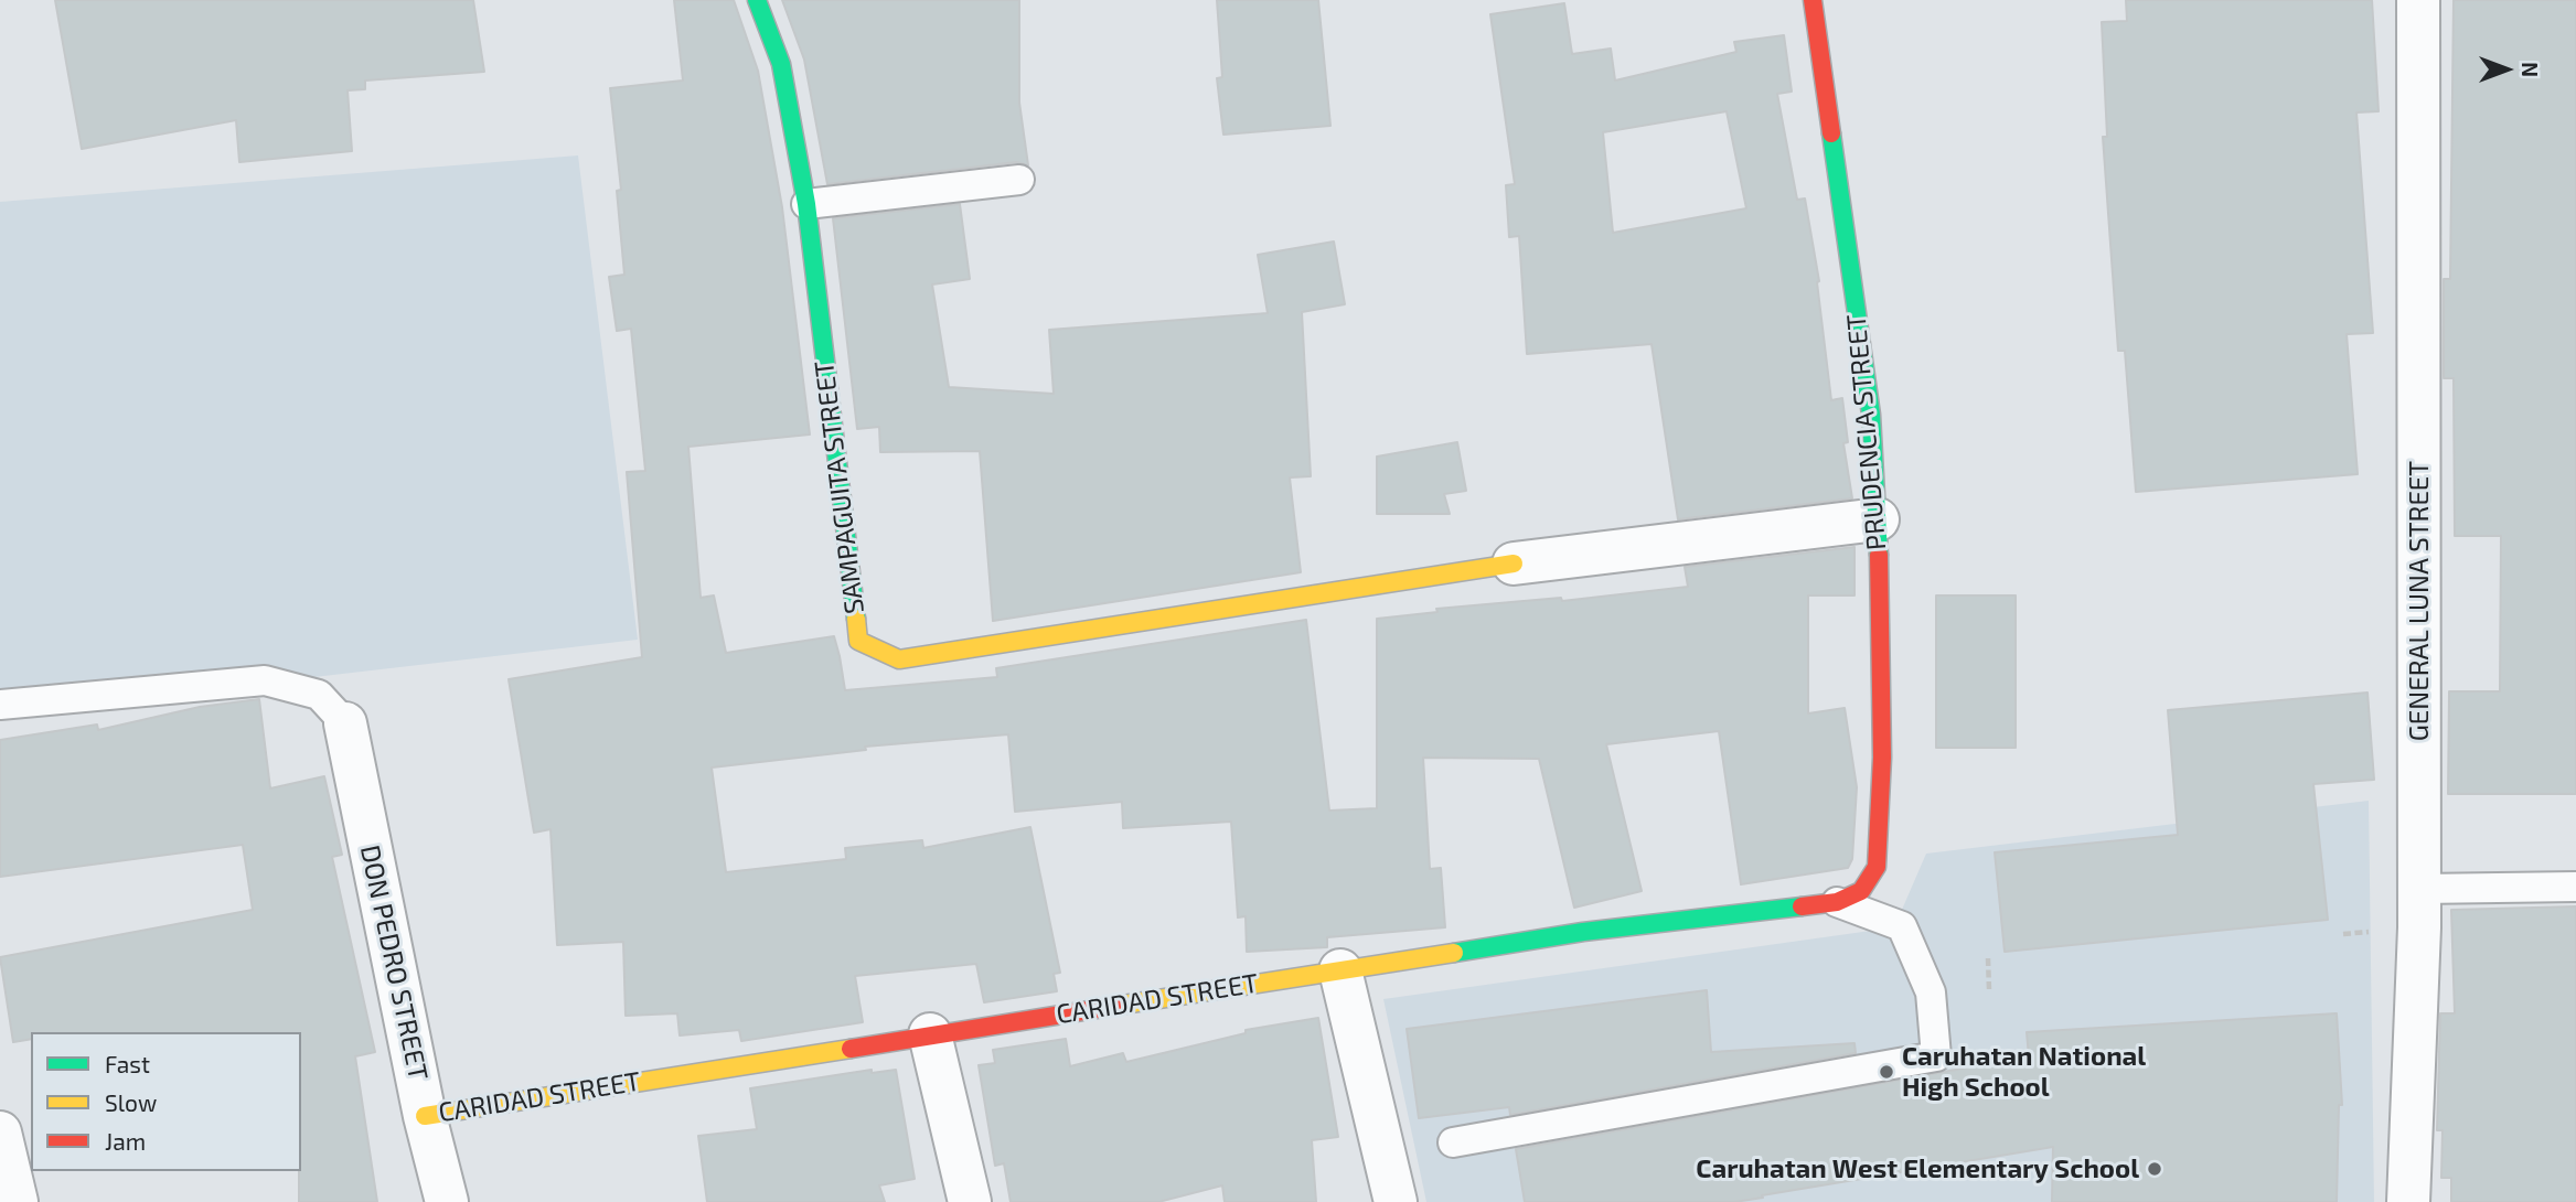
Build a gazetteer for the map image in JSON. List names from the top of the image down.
{
  "streets": {
    "street": [
      "PRUDENCIA STREET",
      "SAMPAGUITA STREET",
      "GENERAL LUNA STREET",
      "DON PEDRO STREET",
      "CARIDAD STREET"
    ]
  },
  "crossings": [
    ["PRUDENCIA STREET", "CARIDAD STREET"],
    ["DON PEDRO STREET", "CARIDAD STREET"]
  ],
  "places": ["Caruhatan National High School", "Caruhatan West Elementary School"],
  "legend": ["Fast", "Slow", "Jam"],
  "north": "right"
}
